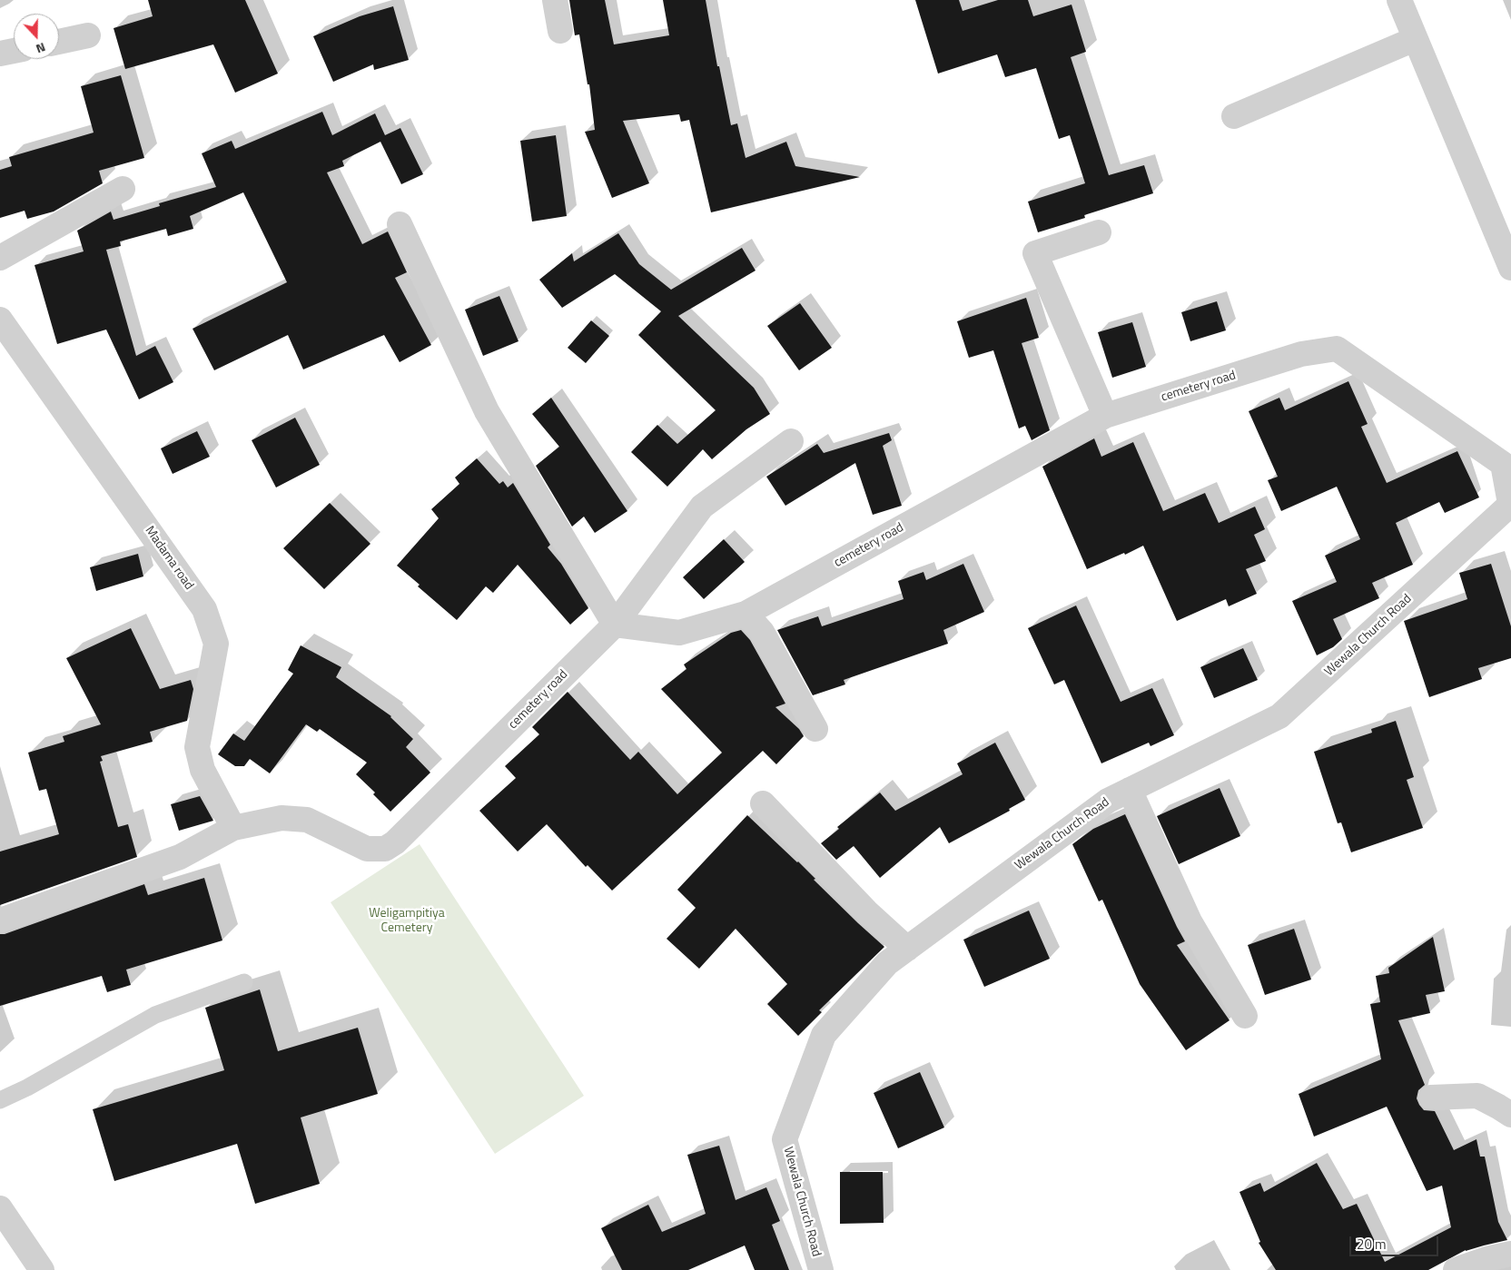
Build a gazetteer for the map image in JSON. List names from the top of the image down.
{
  "streets": {
    "street": ["cemetery road", "Madama road", "Wewala Church Road"]
  },
  "crossings": [
    ["cemetery road", "Madama road"],
    ["cemetery road", "Wewala Church Road"]
  ],
  "parks": ["Weligampitiya Cemetery"],
  "scale_bar": "20 m",
  "north": "bottom"
}
